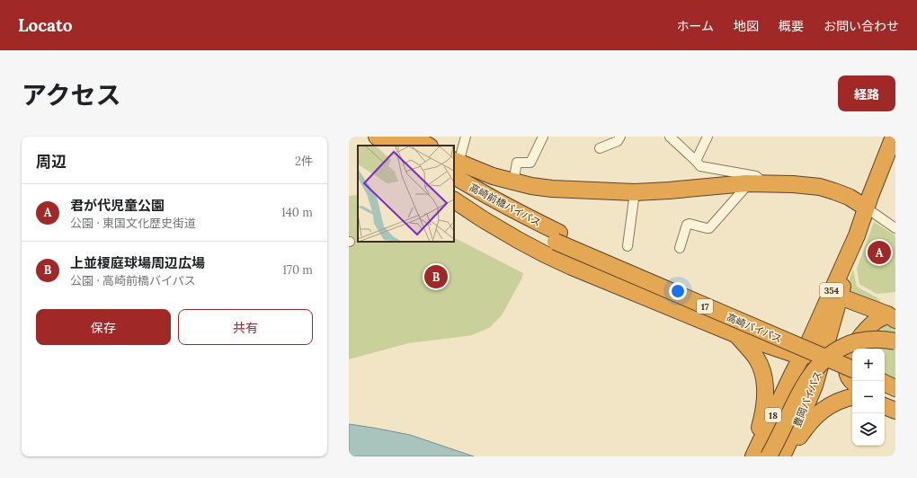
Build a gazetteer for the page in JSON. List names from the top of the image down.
{
  "streets": {
    "highway": [
      "高崎前橋バイパス",
      "354",
      "17",
      "高崎バイパス",
      "豊岡バイパス",
      "18"
    ]
  },
  "crossings": [
    ["高崎前橋バイパス", "高崎バイパス"],
    ["354", "17"],
    ["354", "豊岡バイパス"],
    ["354", "18"],
    ["17", "18"]
  ],
  "page": {
    "header": "Locato",
    "nav": [
      "ホーム",
      "地図",
      "概要",
      "お問い合わせ"
    ],
    "title": "アクセス",
    "buttons": [
      "経路",
      ["保存", "共有"]
    ],
    "heading": ["周辺", "2件"],
    "list": [
      {
        "mark": "A",
        "name": "君が代児童公園",
        "note": "公園 · 東国文化歴史街道",
        "value": "140 m"
      },
      {
        "mark": "B",
        "name": "上並榎庭球場周辺広場",
        "note": "公園 · 高崎前橋バイパス",
        "value": "170 m"
      }
    ],
    "pins": ["A", "B"],
    "map_buttons": ["+", "−"]
  }
}
